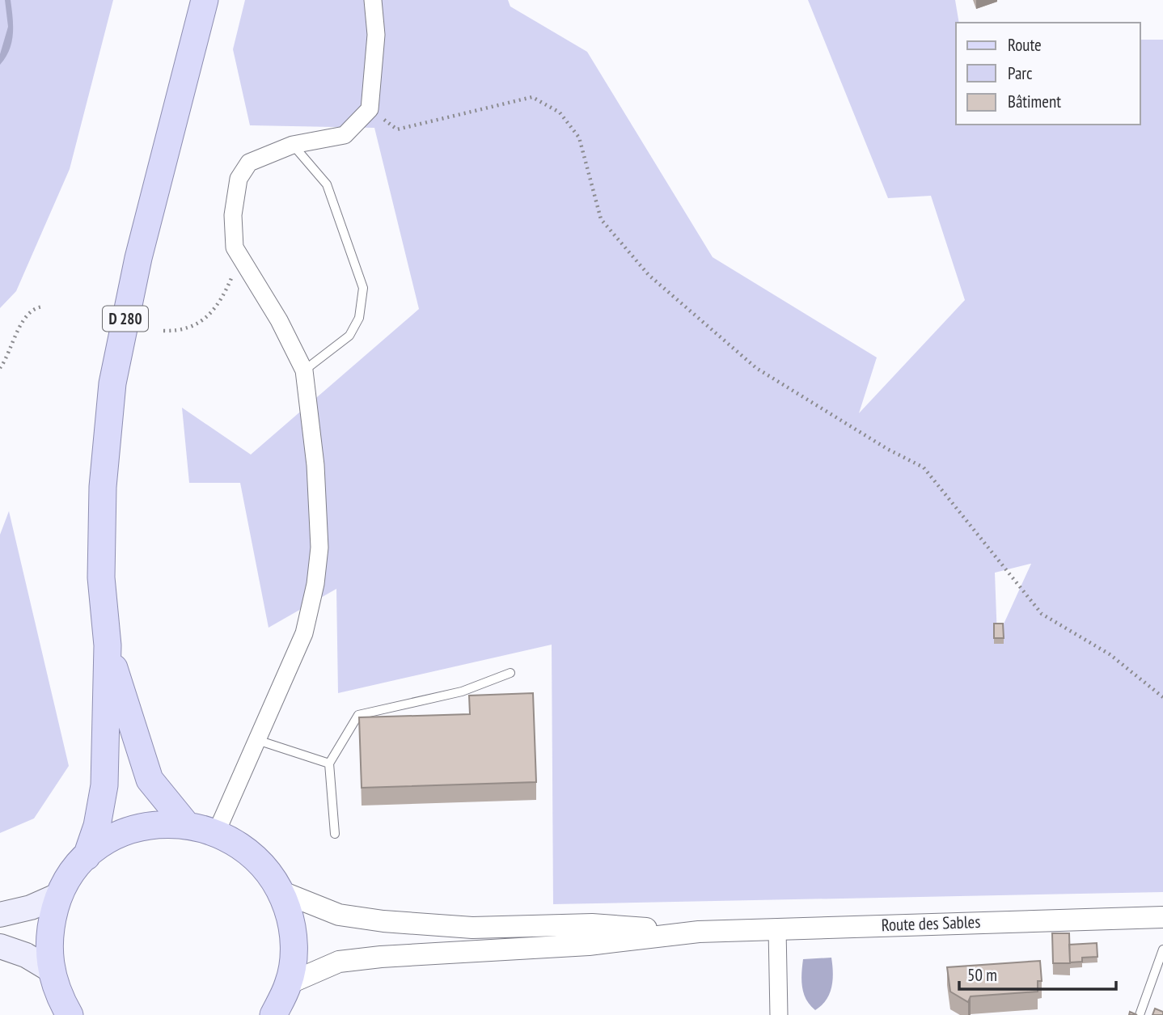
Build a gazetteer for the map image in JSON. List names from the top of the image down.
{
  "streets": {
    "main road": ["D 280"],
    "street": ["Route des Sables"]
  },
  "legend": ["Route", "Parc", "Bâtiment"],
  "scale_bar": "50 m"
}
